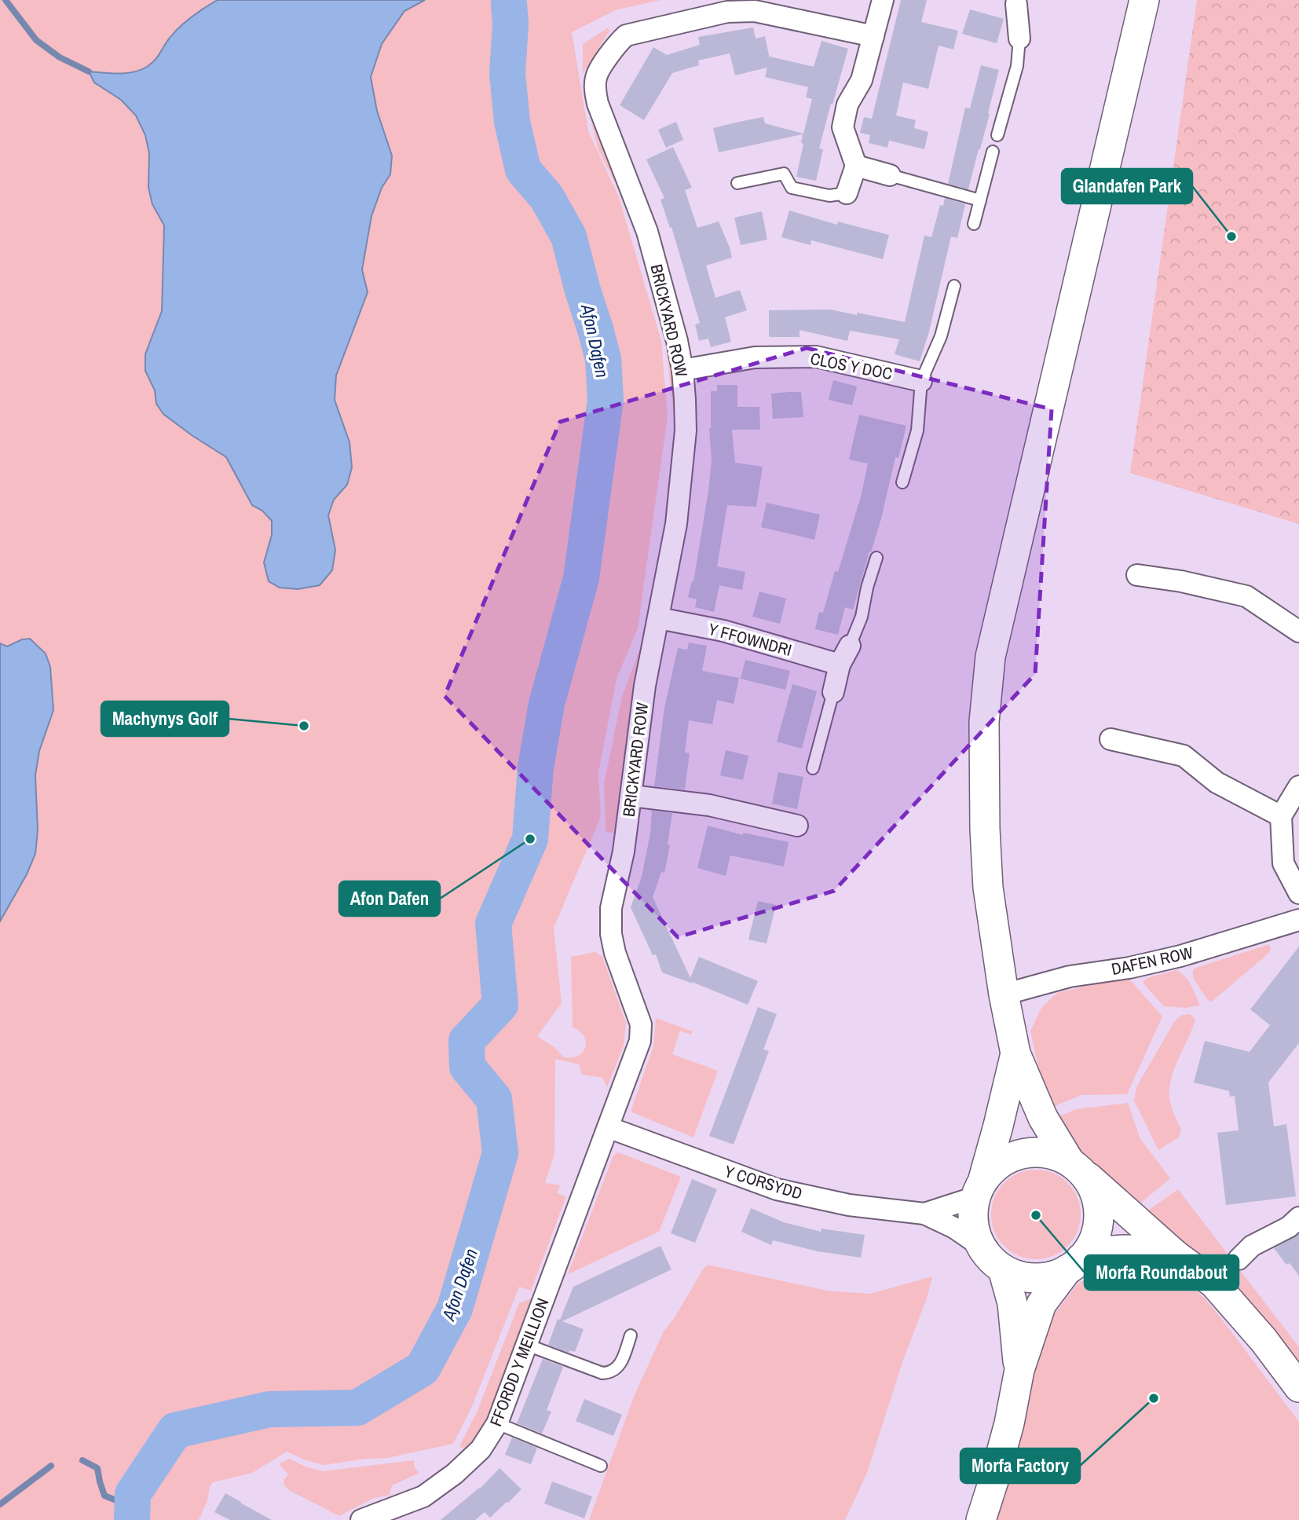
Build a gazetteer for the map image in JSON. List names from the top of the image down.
{
  "streets": {
    "street": [
      "BRICKYARD ROW",
      "CLOS Y DOC",
      "Y FFOWNDRI",
      "DAFEN ROW",
      "Y CORSYDD",
      "FFORDD Y MEILLION"
    ]
  },
  "crossings": [
    ["BRICKYARD ROW", "CLOS Y DOC"],
    ["BRICKYARD ROW", "Y FFOWNDRI"],
    ["BRICKYARD ROW", "Y CORSYDD"],
    ["BRICKYARD ROW", "FFORDD Y MEILLION"],
    ["Y CORSYDD", "FFORDD Y MEILLION"]
  ],
  "water": ["Afon Dafen"],
  "places": [
    "Glandafen Park",
    "Machynys Golf",
    "Afon Dafen",
    "Morfa Roundabout",
    "Morfa Factory"
  ]
}
